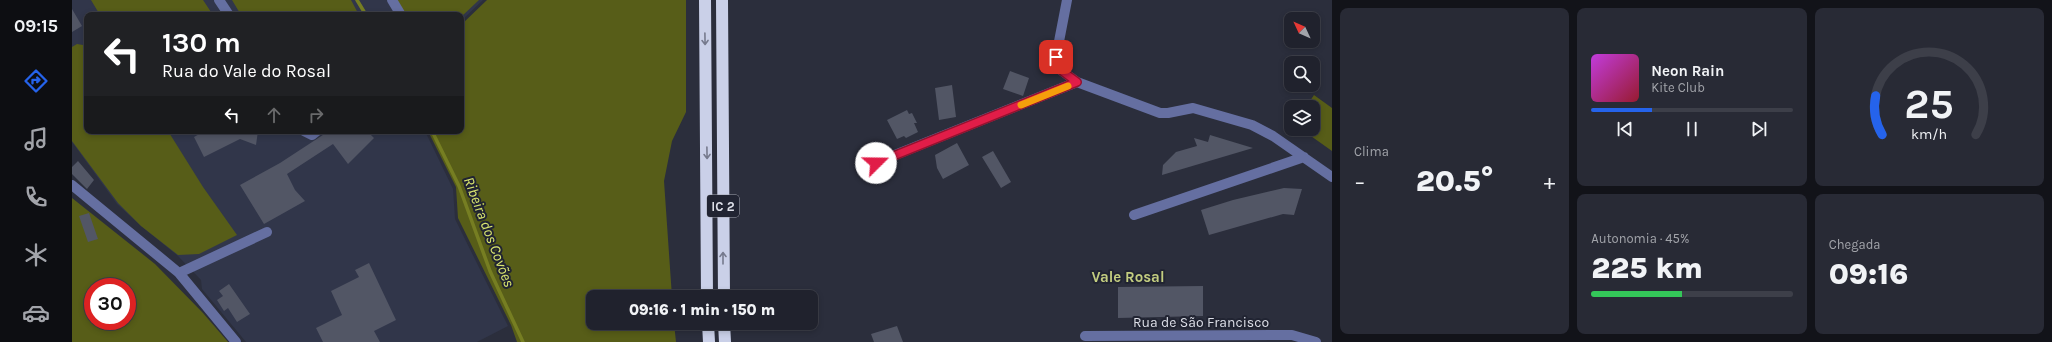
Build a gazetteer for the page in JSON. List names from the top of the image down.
{
  "streets": {
    "highway": ["IC 2"],
    "street": ["Rua de São Francisco"]
  },
  "districts": ["Vale Rosal"],
  "water": ["Ribeira dos Covões"],
  "north": "top left",
  "page": {
    "tabs": "09:15",
    "tile": [
      "Clima",
      ["Autonomia · 45%", "225 km"],
      ["Chegada", "09:16"]
    ],
    "turn": ["130 m", "Rua do Vale do Rosal"],
    "song": ["Neon Rain", "Kite Club"],
    "heat": ["−", "20.5°", "+"],
    "limit": "30",
    "trip": "09:16 · 1 min · 150 m",
    "gauge": ["25", "km/h"]
  }
}
